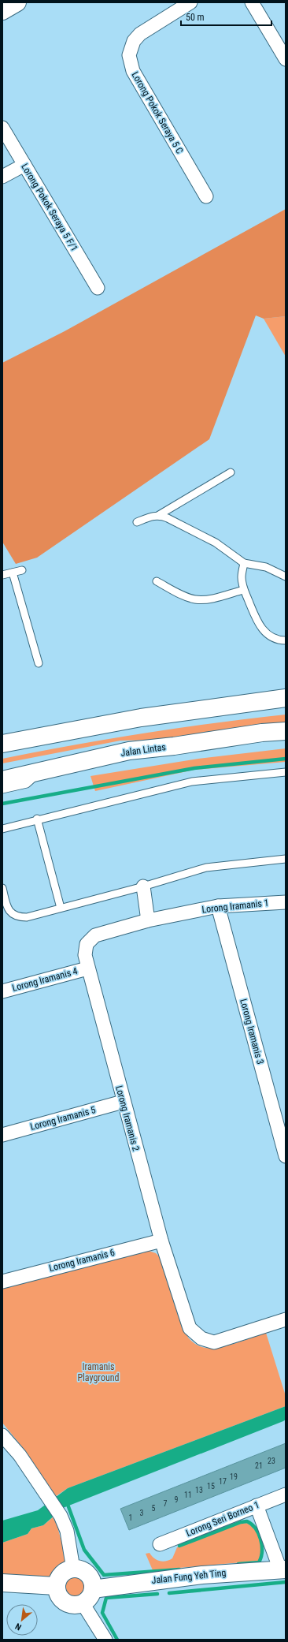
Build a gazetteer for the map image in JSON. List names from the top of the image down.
{
  "streets": {
    "main road": ["Jalan Lintas", "Jalan Fung Yeh Ting"],
    "street": [
      "Lorong Pokok Seraya 5 C",
      "Lorong Pokok Seraya 5 F/1",
      "Lorong Iramanis 1",
      "Lorong Iramanis 4",
      "Lorong Iramanis 3",
      "Lorong Iramanis 5",
      "Lorong Iramanis 2",
      "Lorong Iramanis 6",
      "Lorong Seri Borneo 1"
    ]
  },
  "crossings": [
    ["Lorong Iramanis 1", "Lorong Iramanis 3"],
    ["Lorong Iramanis 1", "Lorong Iramanis 2"],
    ["Lorong Iramanis 4", "Lorong Iramanis 2"],
    ["Lorong Iramanis 5", "Lorong Iramanis 2"],
    ["Lorong Iramanis 2", "Lorong Iramanis 6"]
  ],
  "parks": ["Iramanis Playground"],
  "house_numbers": [
    "23",
    "21",
    "19",
    "17",
    "15",
    "13",
    "11",
    "9",
    "7",
    "5",
    "3",
    "1"
  ],
  "scale_bar": "50 m",
  "north": "bottom left"
}
